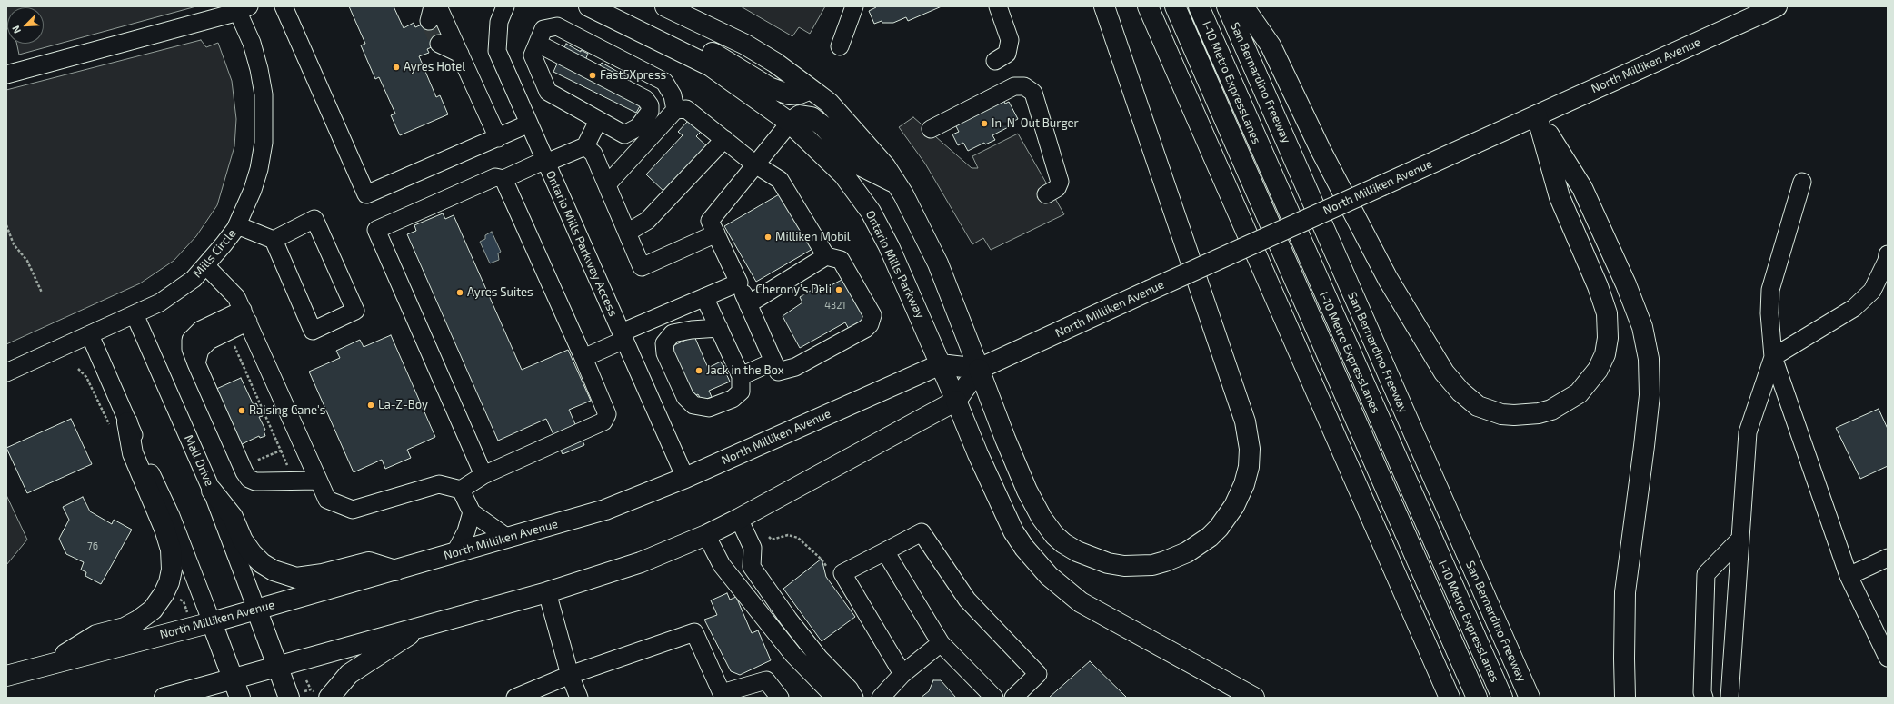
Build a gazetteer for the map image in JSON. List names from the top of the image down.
{
  "streets": {
    "main road": [
      "North Milliken Avenue",
      "I-10 Metro ExpressLanes",
      "San Bernardino Freeway",
      "Ontario Mills Parkway"
    ],
    "street": ["Ontario Mills Parkway Access", "Mills Circle", "Mall Drive"]
  },
  "crossings": [
    ["North Milliken Avenue", "Ontario Mills Parkway Access"],
    ["North Milliken Avenue", "Ontario Mills Parkway"],
    ["North Milliken Avenue", "Mall Drive"],
    ["Mills Circle", "Mall Drive"]
  ],
  "places": [
    "Ayres Hotel",
    "Fast5Xpress",
    "In-N-Out Burger",
    "Milliken Mobil",
    "Cherony's Deli",
    "Ayres Suites",
    "Jack in the Box",
    "La-Z-Boy",
    "Raising Cane's"
  ],
  "house_numbers": ["4321", "76"],
  "north": "bottom left"
}
